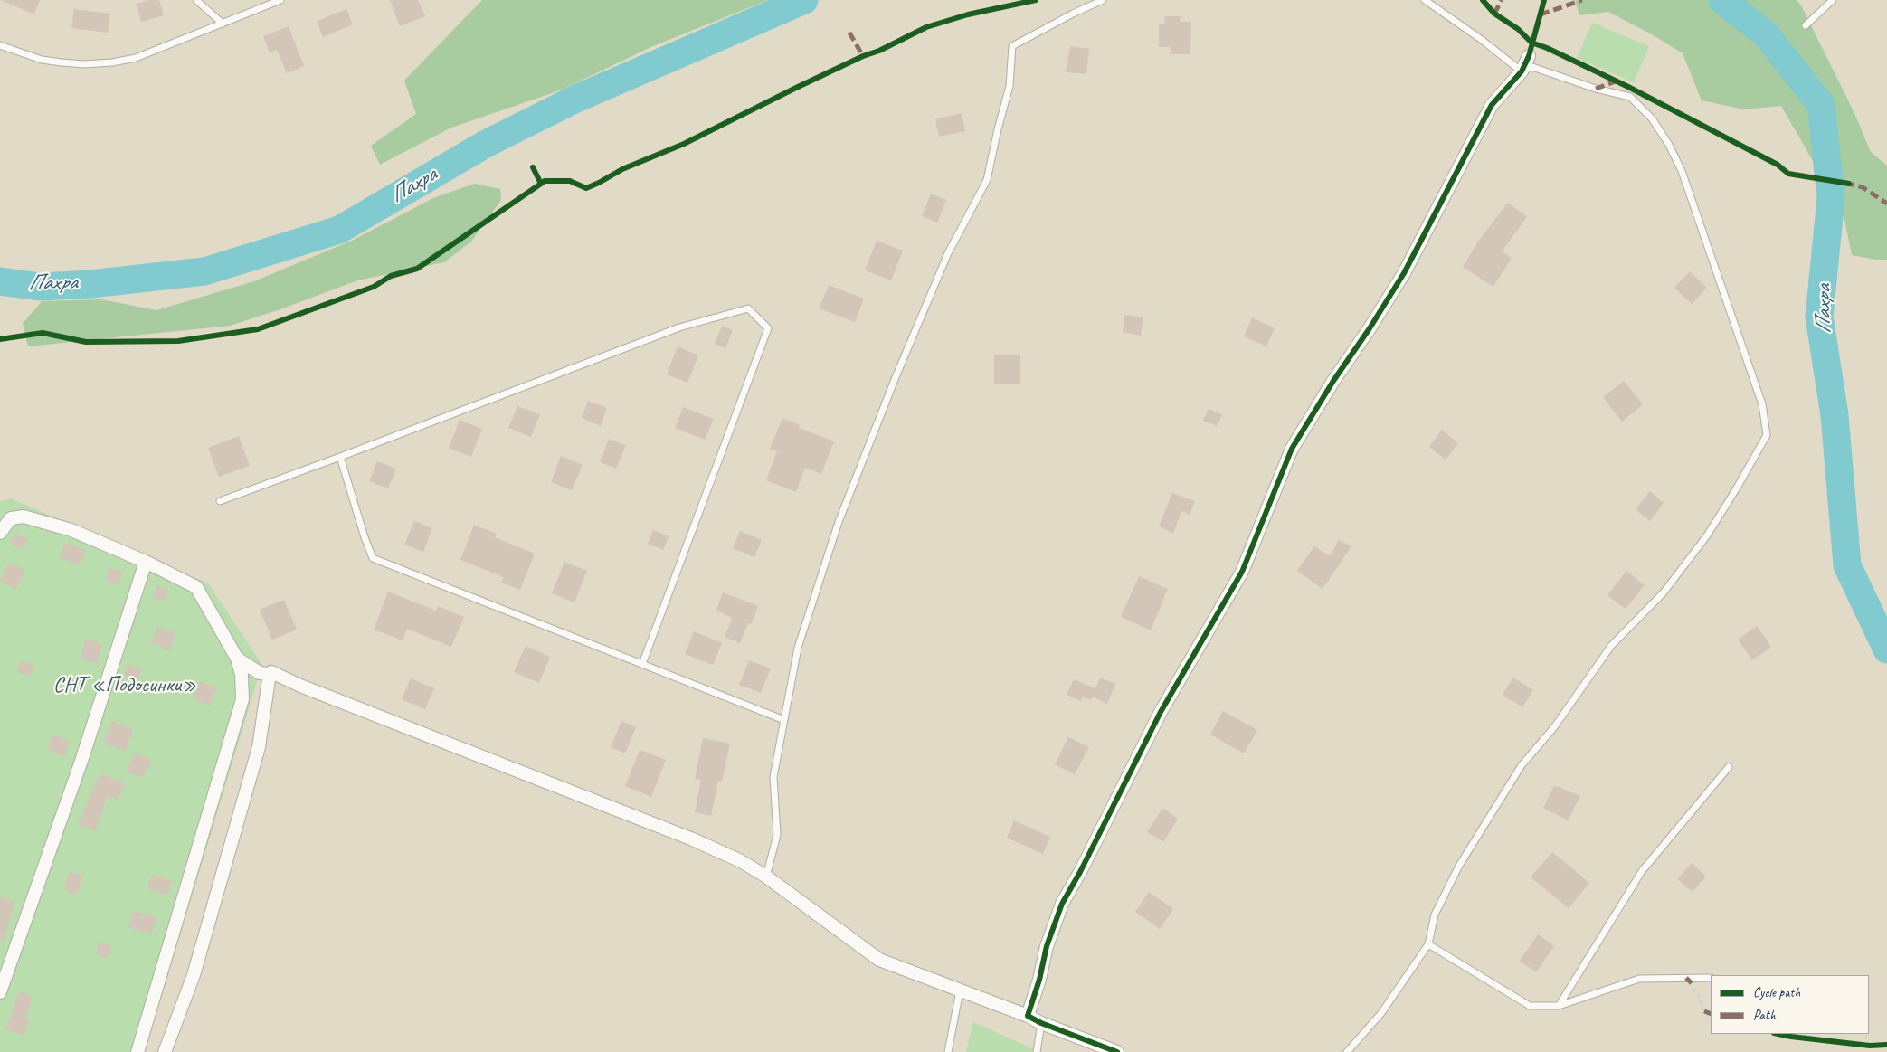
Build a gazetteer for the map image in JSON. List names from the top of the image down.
{
  "water": ["Пахра"],
  "parks": ["СНТ «Подосинки»"],
  "legend": ["Cycle path", "Path"]
}
